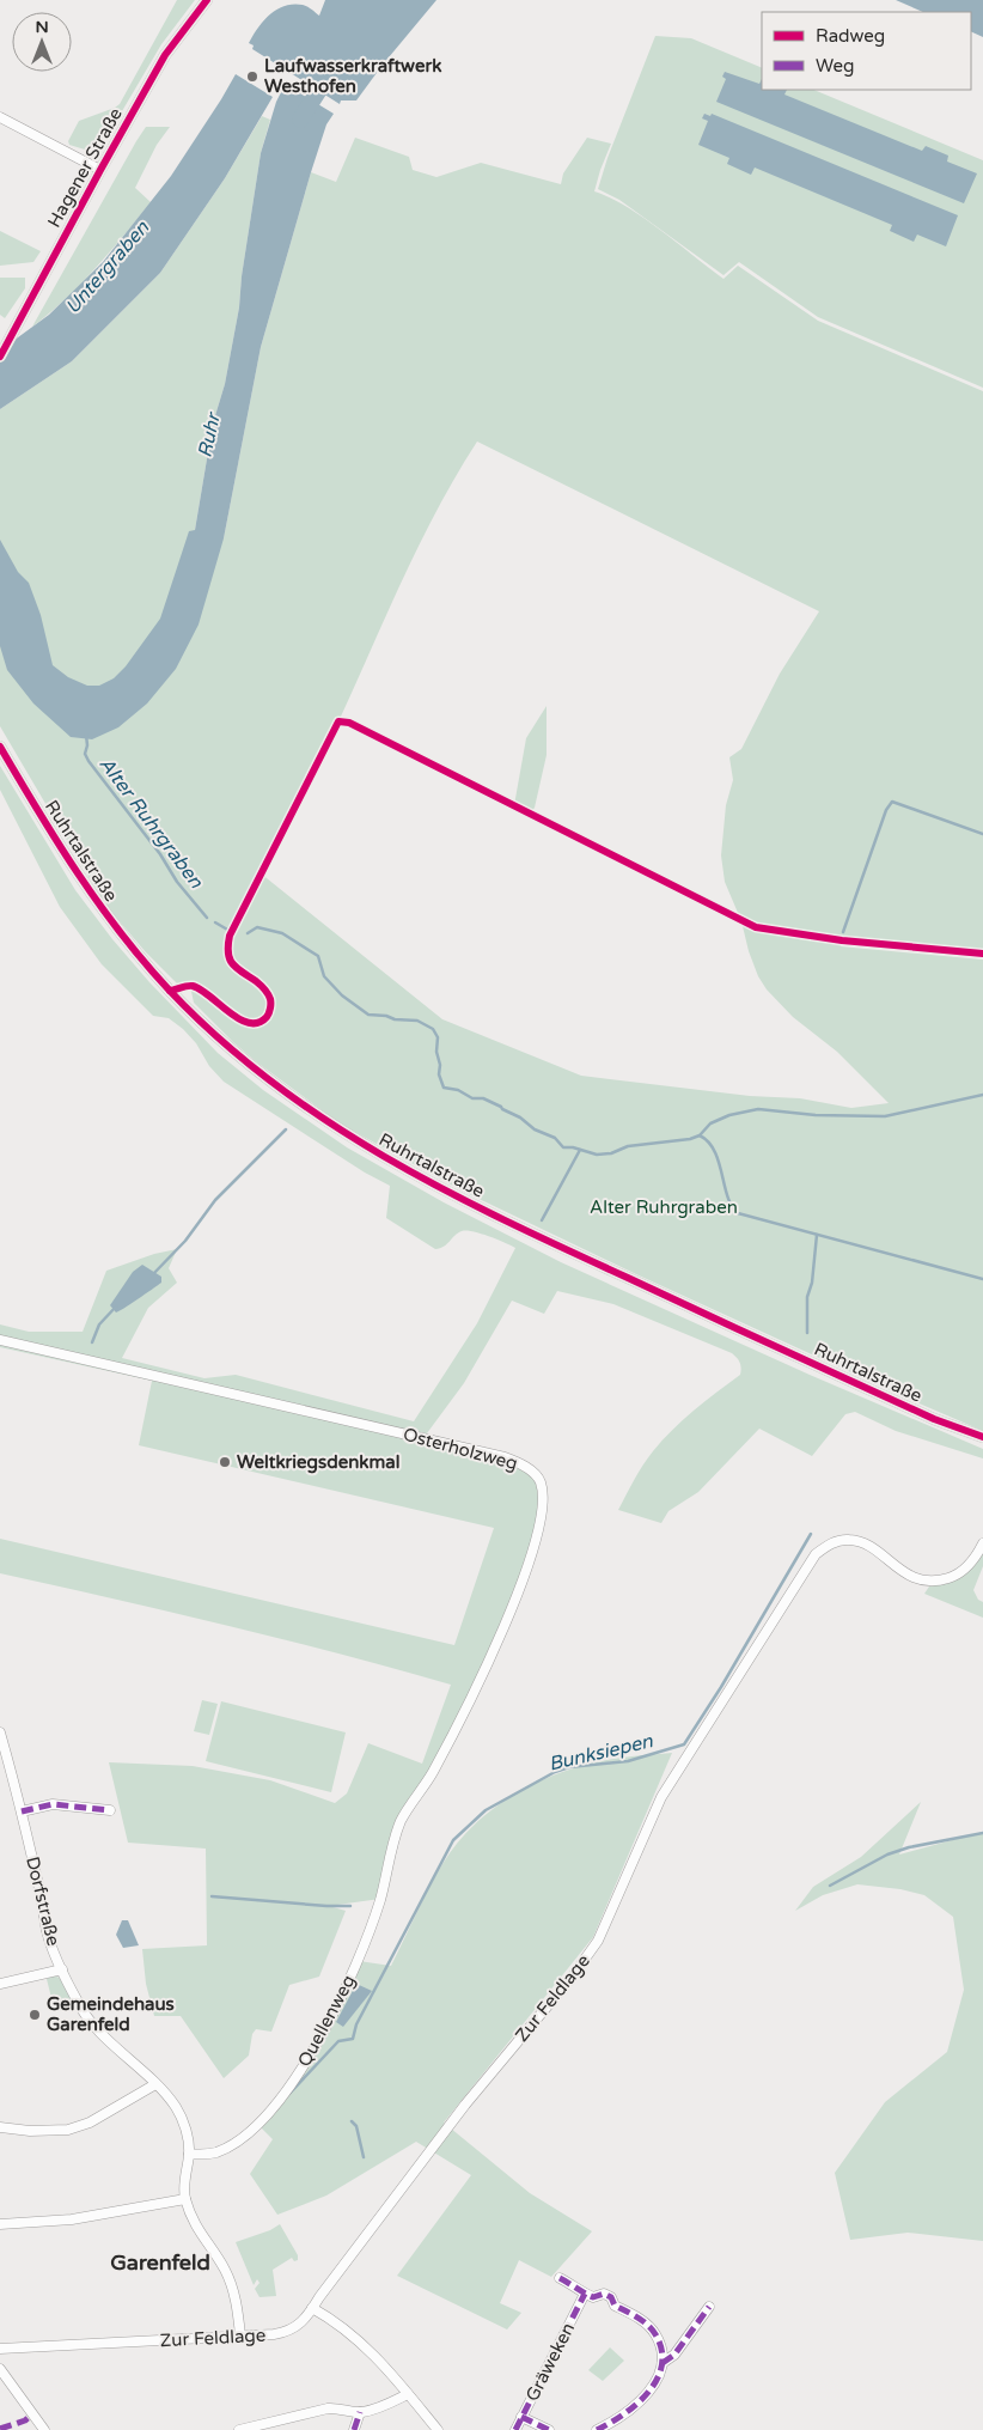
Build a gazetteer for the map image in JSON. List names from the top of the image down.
{
  "streets": {
    "main road": ["Hagener Straße", "Ruhrtalstraße"],
    "street": [
      "Osterholzweg",
      "Dorfstraße",
      "Zur Feldlage",
      "Quellenweg",
      "Gräweken"
    ]
  },
  "crossings": [
    ["Osterholzweg", "Quellenweg"],
    ["Dorfstraße", "Zur Feldlage"],
    ["Dorfstraße", "Quellenweg"]
  ],
  "districts": ["Garenfeld"],
  "water": [
    "Untergraben",
    "Ruhr",
    "Alter Ruhrgraben",
    "Bunksiepen"
  ],
  "parks": ["Alter Ruhrgraben"],
  "places": ["Laufwasserkraftwerk Westhofen", "Weltkriegsdenkmal", "Gemeindehaus Garenfeld"],
  "legend": ["Radweg", "Weg"],
  "north": "top"
}
